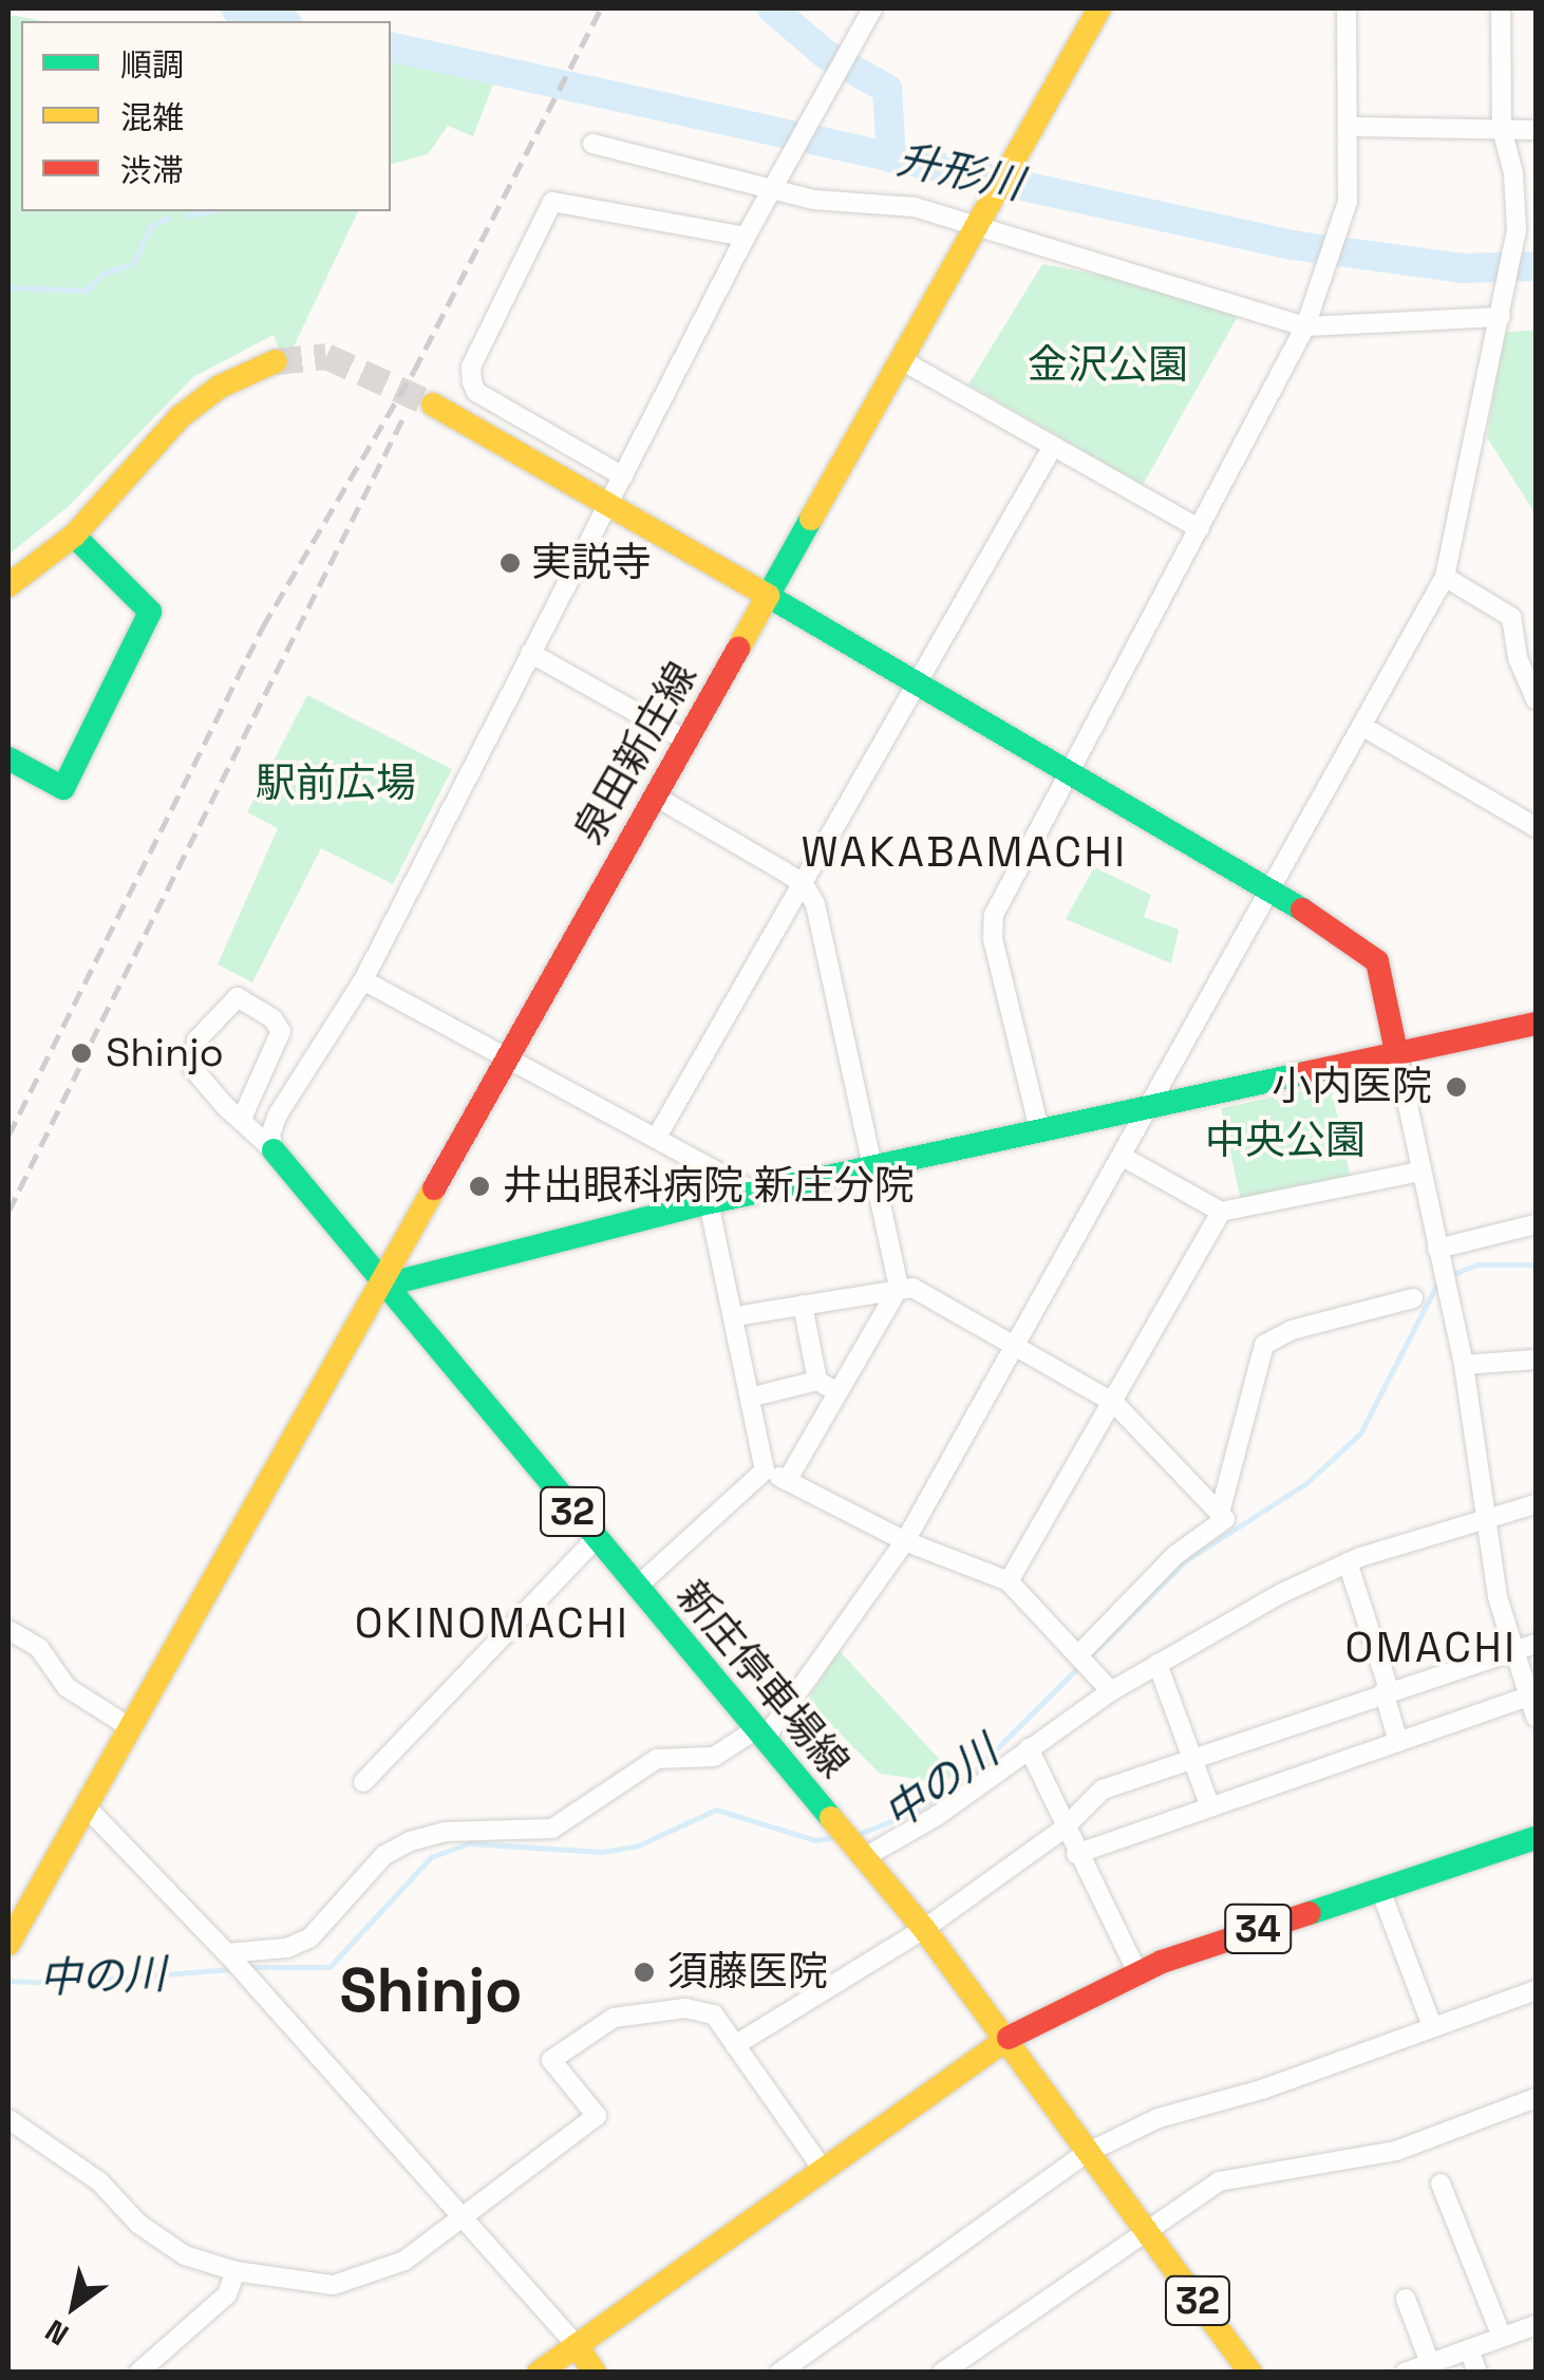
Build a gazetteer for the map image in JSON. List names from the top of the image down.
{
  "streets": {
    "street": [
      "泉田新庄線",
      "32",
      "新庄停車場線",
      "34"
    ]
  },
  "crossings": [
    ["泉田新庄線", "新庄停車場線"],
    ["新庄停車場線", "34"]
  ],
  "districts": [
    "WAKABAMACHI",
    "OKINOMACHI",
    "OMACHI",
    "Shinjo"
  ],
  "water": ["升形川", "中の川"],
  "parks": ["金沢公園", "駅前広場", "中央公園"],
  "places": [
    "実説寺",
    "Shinjo",
    "小内医院",
    "井出眼科病院 新庄分院",
    "須藤医院"
  ],
  "legend": ["順調", "混雑", "渋滞"],
  "north": "bottom left"
}
